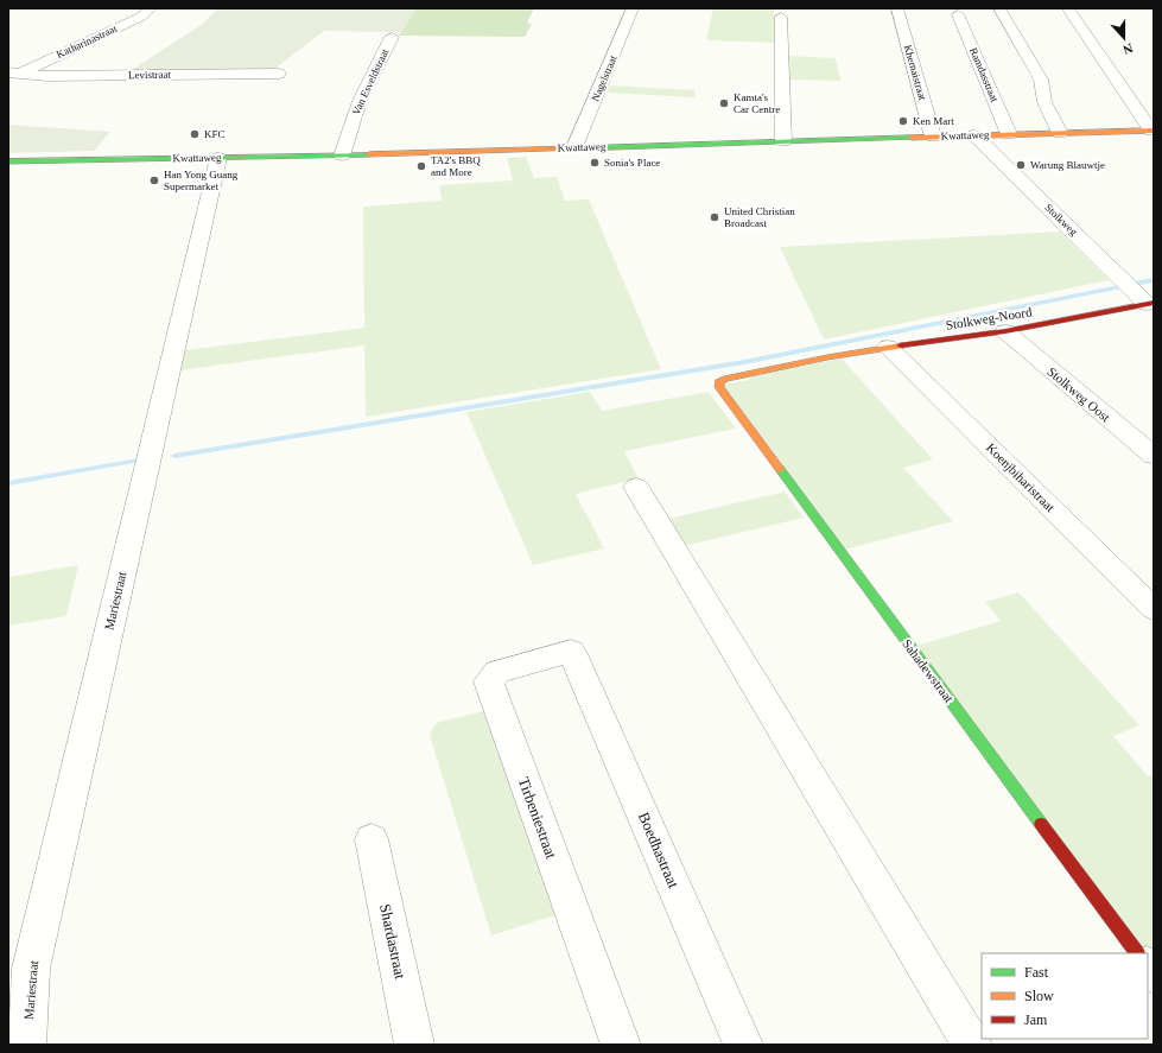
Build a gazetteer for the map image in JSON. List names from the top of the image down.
{
  "streets": {
    "main road": ["Kwattaweg", "Stolkweg-Noord", "Sahadewstraat"],
    "street": [
      "Katharinastraat",
      "Khemaistraat",
      "Levistraat",
      "Ramdasstraat",
      "Nagelstraat",
      "Van Esveldstraat",
      "Stolkweg",
      "Stolkweg Oost",
      "Koenjbiharistraat",
      "Mariestraat",
      "Tirbeniestraat",
      "Boedhastraat",
      "Shardastraat"
    ]
  },
  "crossings": [
    ["Katharinastraat", "Levistraat"],
    ["Khemaistraat", "Kwattaweg"],
    ["Ramdasstraat", "Kwattaweg"],
    ["Nagelstraat", "Kwattaweg"],
    ["Van Esveldstraat", "Kwattaweg"],
    ["Kwattaweg", "Stolkweg"],
    ["Kwattaweg", "Mariestraat"],
    ["Stolkweg", "Stolkweg-Noord"],
    ["Stolkweg-Noord", "Stolkweg Oost"],
    ["Stolkweg-Noord", "Koenjbiharistraat"],
    ["Stolkweg-Noord", "Sahadewstraat"],
    ["Tirbeniestraat", "Boedhastraat"]
  ],
  "places": [
    "Kamta's Car Centre",
    "Ken Mart",
    "KFC",
    "Sonia's Place",
    "Warung Blauwtje",
    "TA2's BBQ and More",
    "Han Yong Guang Supermarket",
    "United Christian Broadcast"
  ],
  "legend": ["Fast", "Slow", "Jam"],
  "north": "bottom"
}
